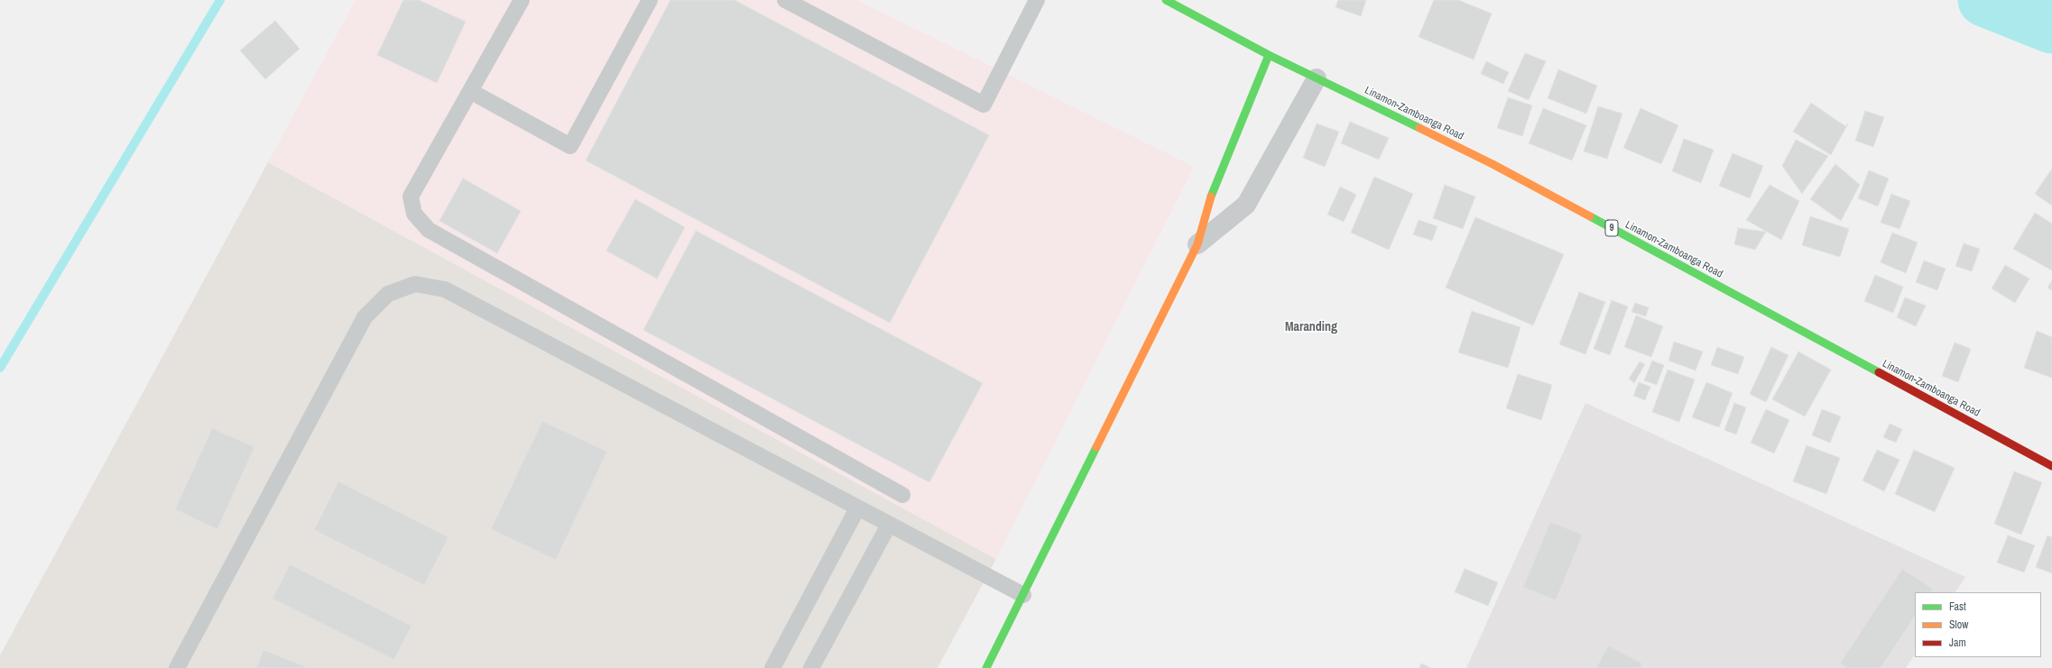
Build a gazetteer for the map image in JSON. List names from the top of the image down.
{
  "streets": {
    "main road": ["Linamon-Zamboanga Road", "9"]
  },
  "districts": ["Maranding"],
  "legend": ["Fast", "Slow", "Jam"]
}
